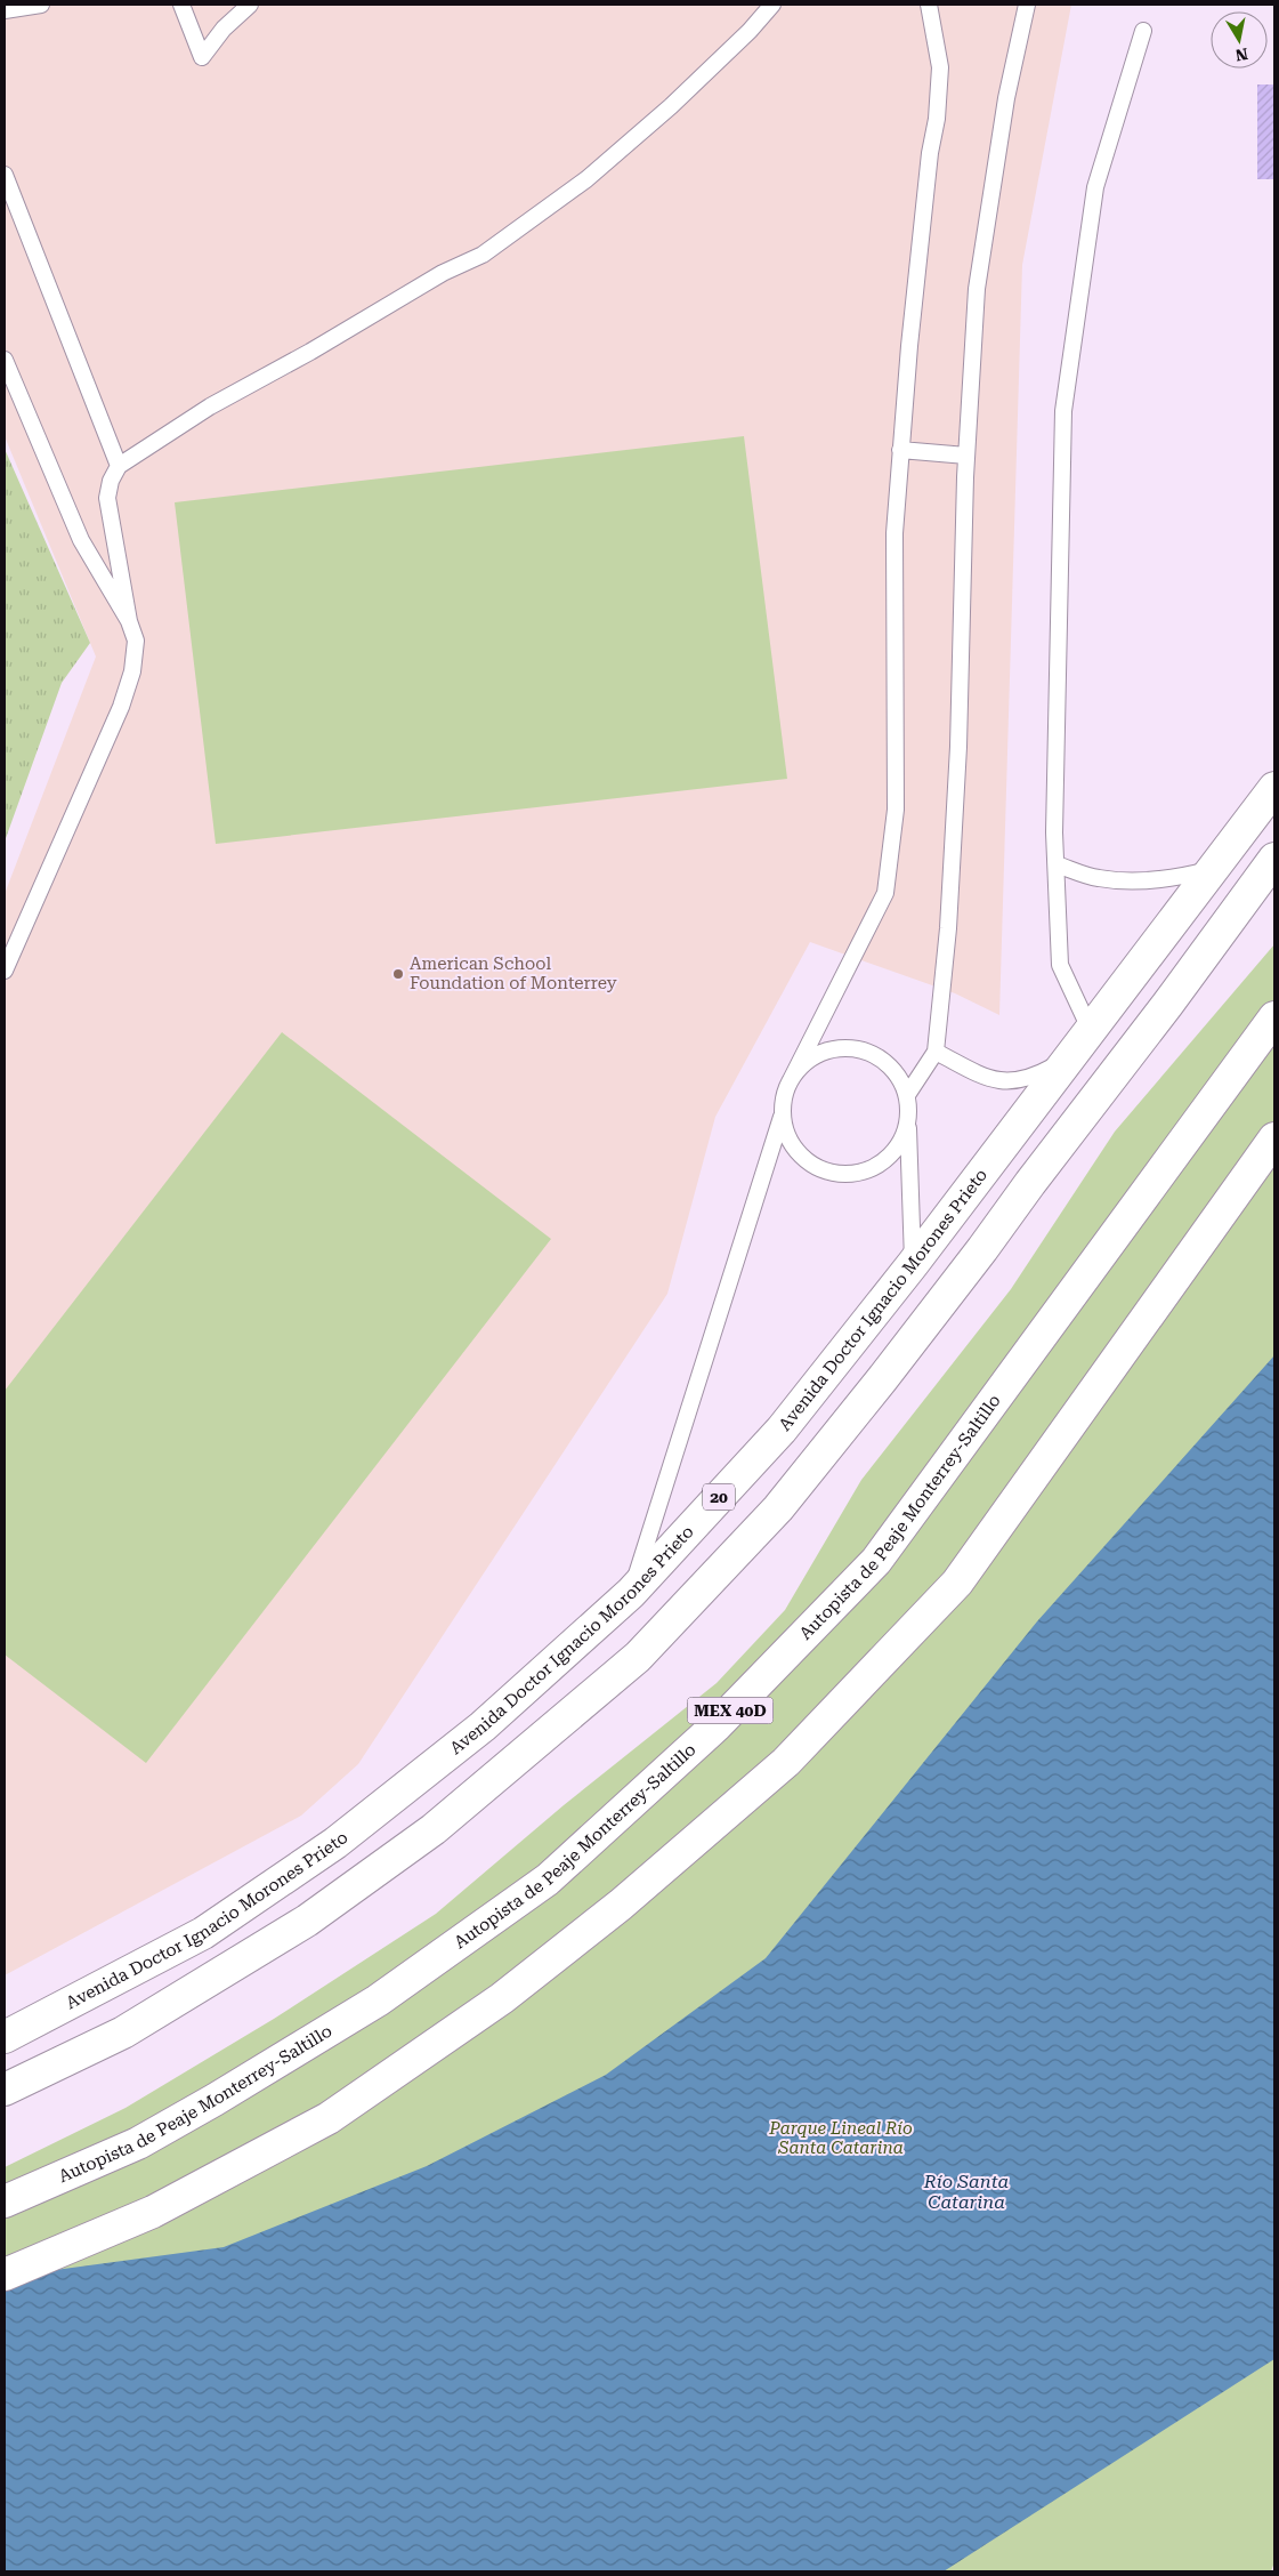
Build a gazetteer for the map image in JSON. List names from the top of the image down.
{
  "streets": {
    "main road": [
      "Avenida Doctor Ignacio Morones Prieto",
      "20",
      "Autopista de Peaje Monterrey-Saltillo",
      "MEX 40D"
    ]
  },
  "water": ["Río Santa Catarina"],
  "parks": ["Parque Lineal Río Santa Catarina"],
  "places": ["American School Foundation of Monterrey"],
  "north": "bottom"
}
